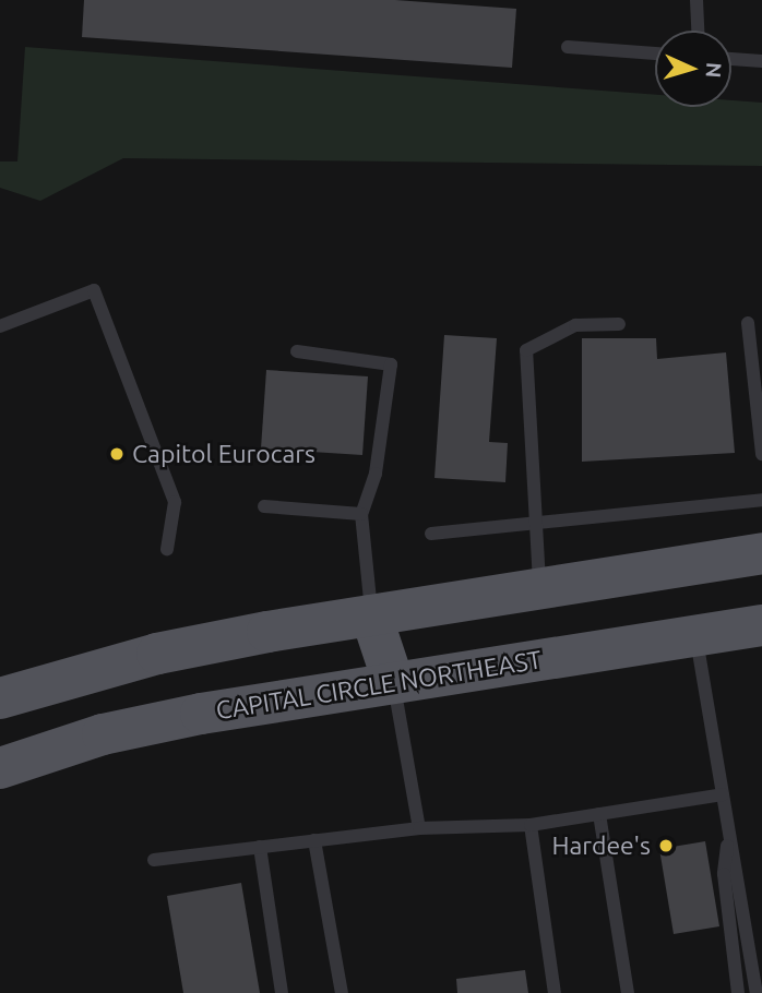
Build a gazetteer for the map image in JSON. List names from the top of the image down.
{
  "streets": {
    "main road": ["CAPITAL CIRCLE NORTHEAST"]
  },
  "places": ["Capitol Eurocars", "Hardee's"],
  "north": "right"
}
